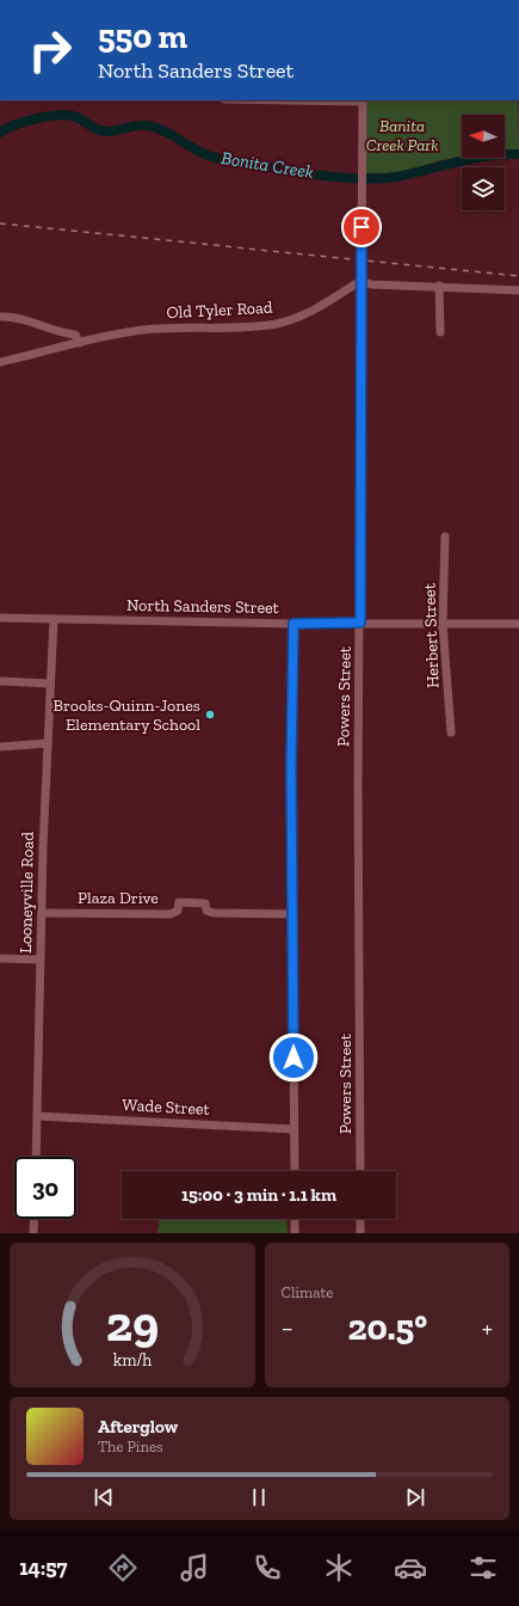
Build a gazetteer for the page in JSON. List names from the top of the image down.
{
  "streets": {
    "street": [
      "Old Tyler Road",
      "North Sanders Street",
      "Herbert Street",
      "Powers Street",
      "Looneyville Road",
      "Plaza Drive",
      "Wade Street"
    ]
  },
  "crossings": [
    ["Old Tyler Road", "Powers Street"],
    ["North Sanders Street", "Herbert Street"],
    ["North Sanders Street", "Powers Street"],
    ["North Sanders Street", "Looneyville Road"],
    ["Looneyville Road", "Plaza Drive"],
    ["Looneyville Road", "Wade Street"]
  ],
  "water": ["Bonita Creek"],
  "parks": ["Banita Creek Park"],
  "places": ["Brooks-Quinn-Jones Elementary School"],
  "north": "left",
  "page": {
    "turn": ["550 m", "North Sanders Street"],
    "limit": "30",
    "trip": "15:00 · 3 min · 1.1 km",
    "tile": "Climate",
    "heat": ["−", "20.5°", "+"],
    "song": ["Afterglow", "The Pines"],
    "tabs": "14:57",
    "gauge": ["29", "km/h"]
  }
}
